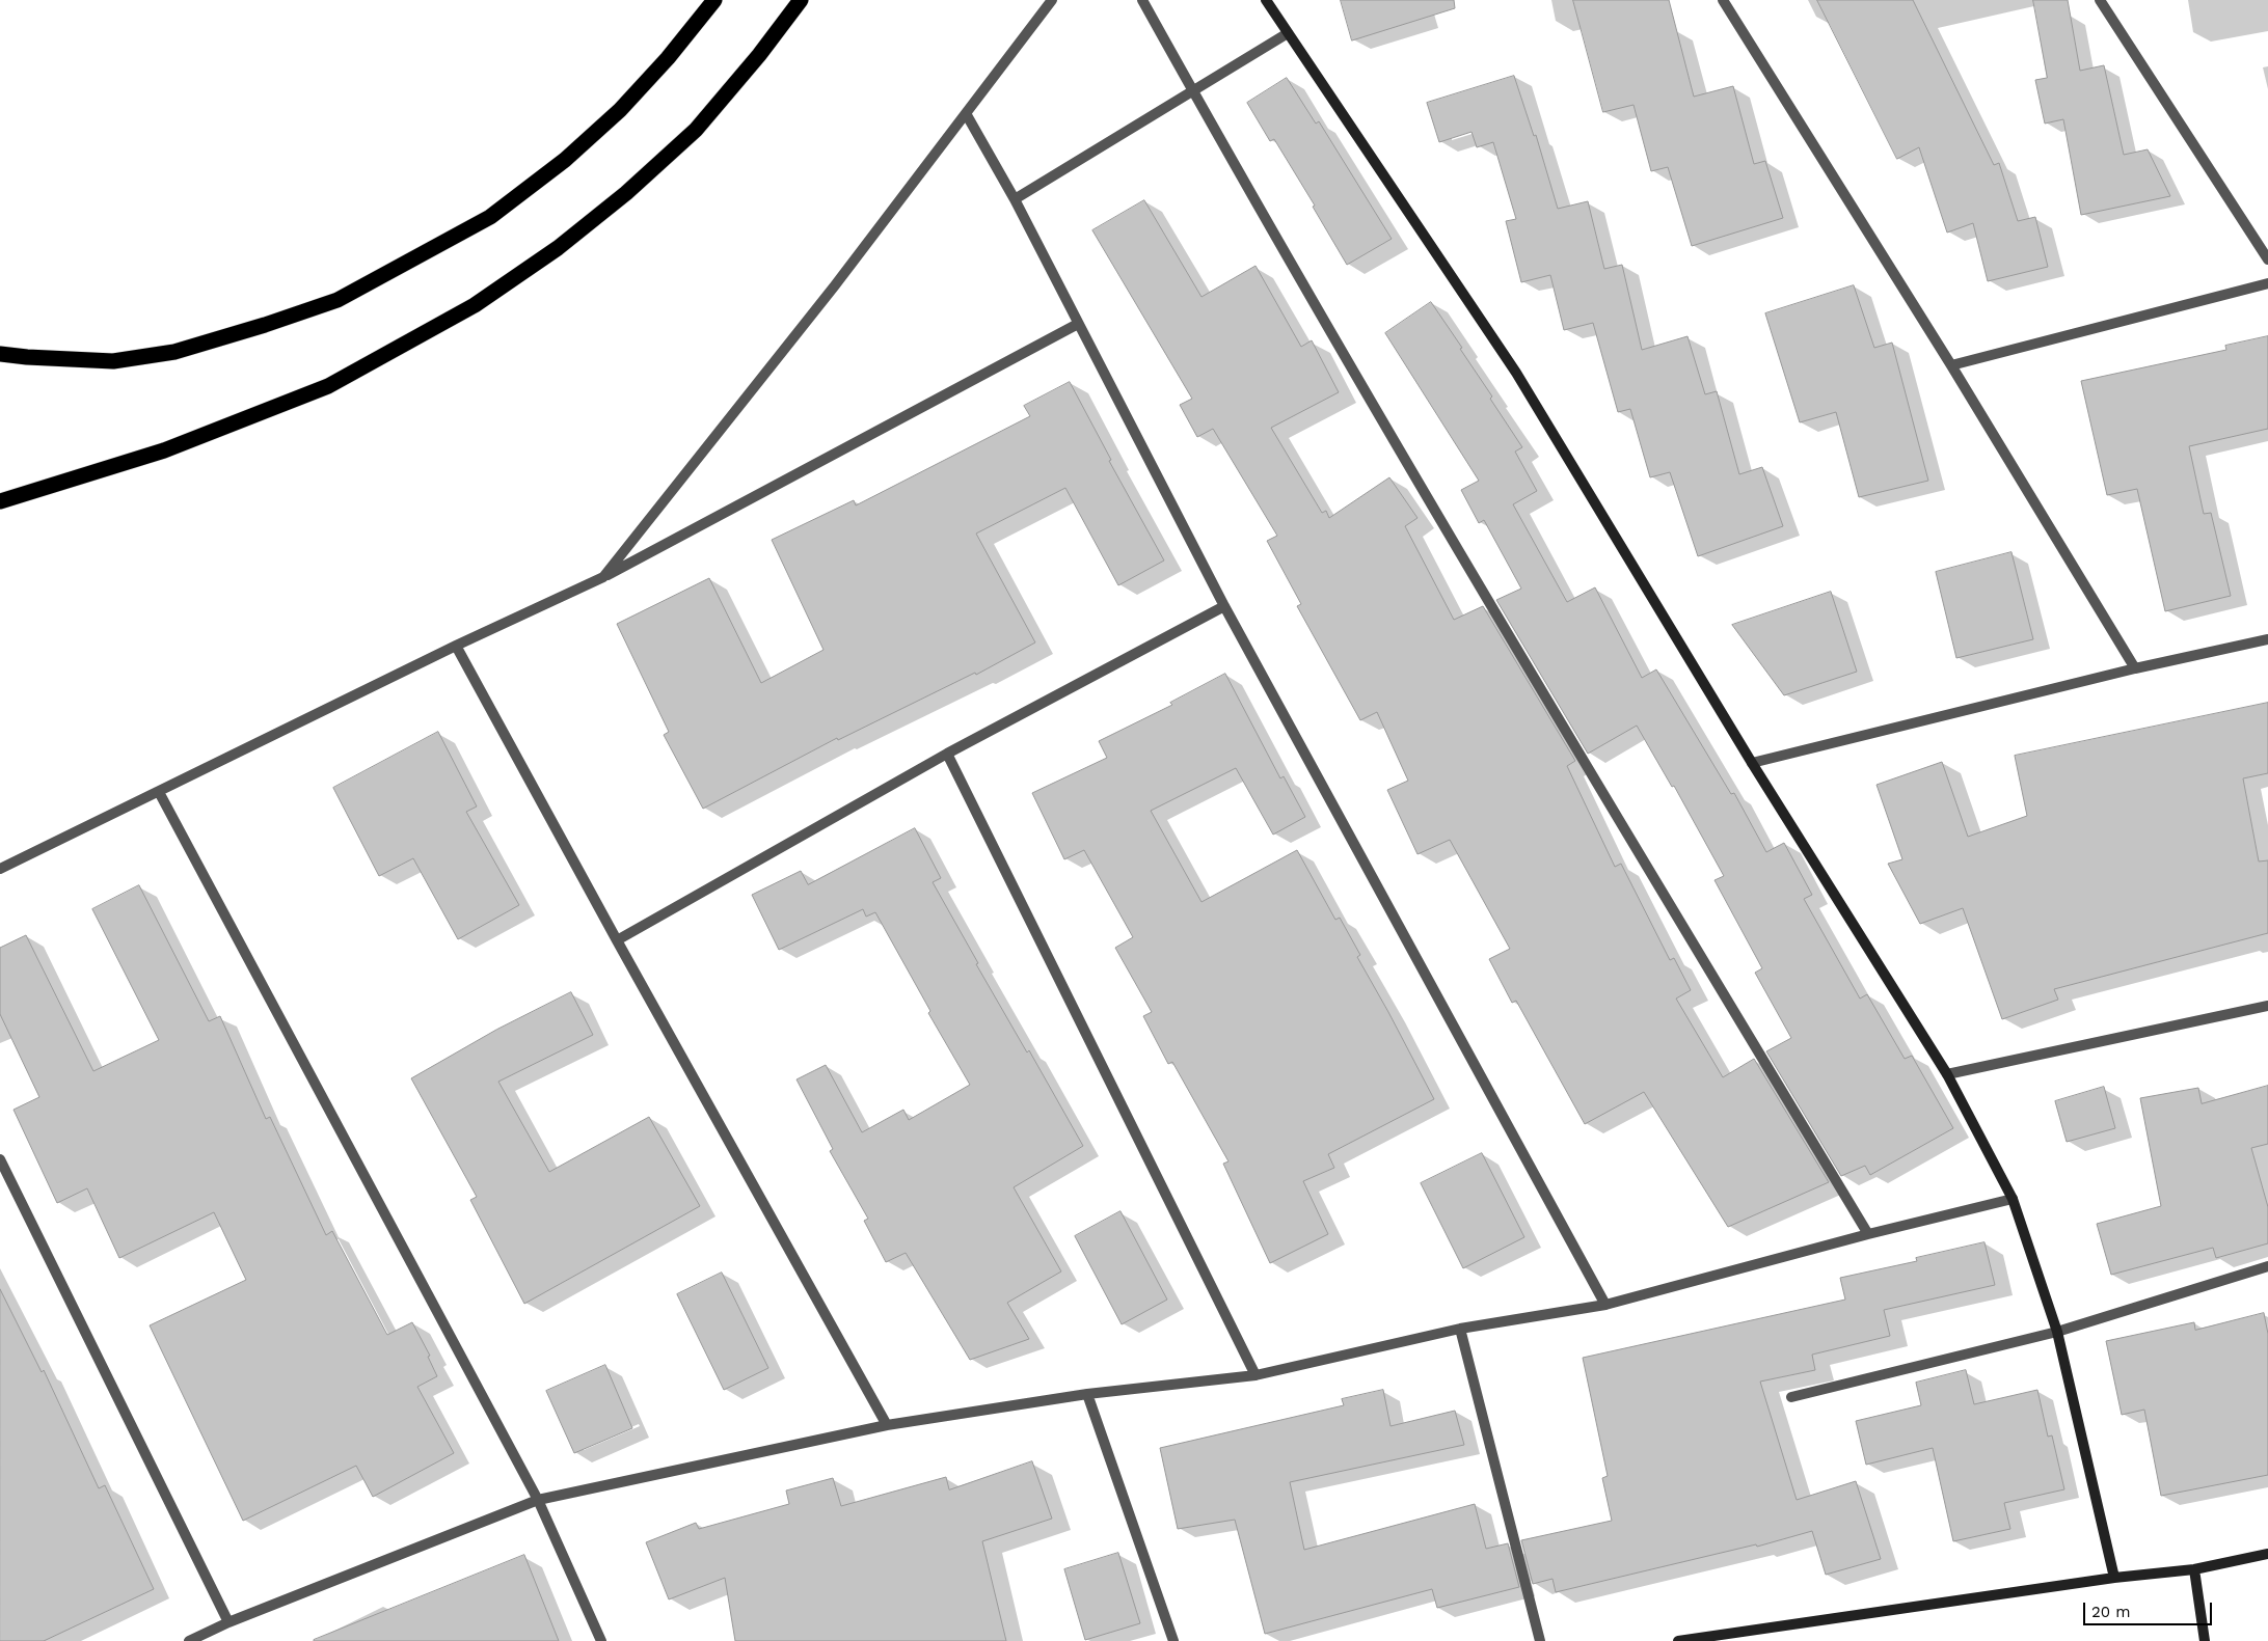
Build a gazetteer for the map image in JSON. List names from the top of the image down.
{
  "scale_bar": "20 m"
}
